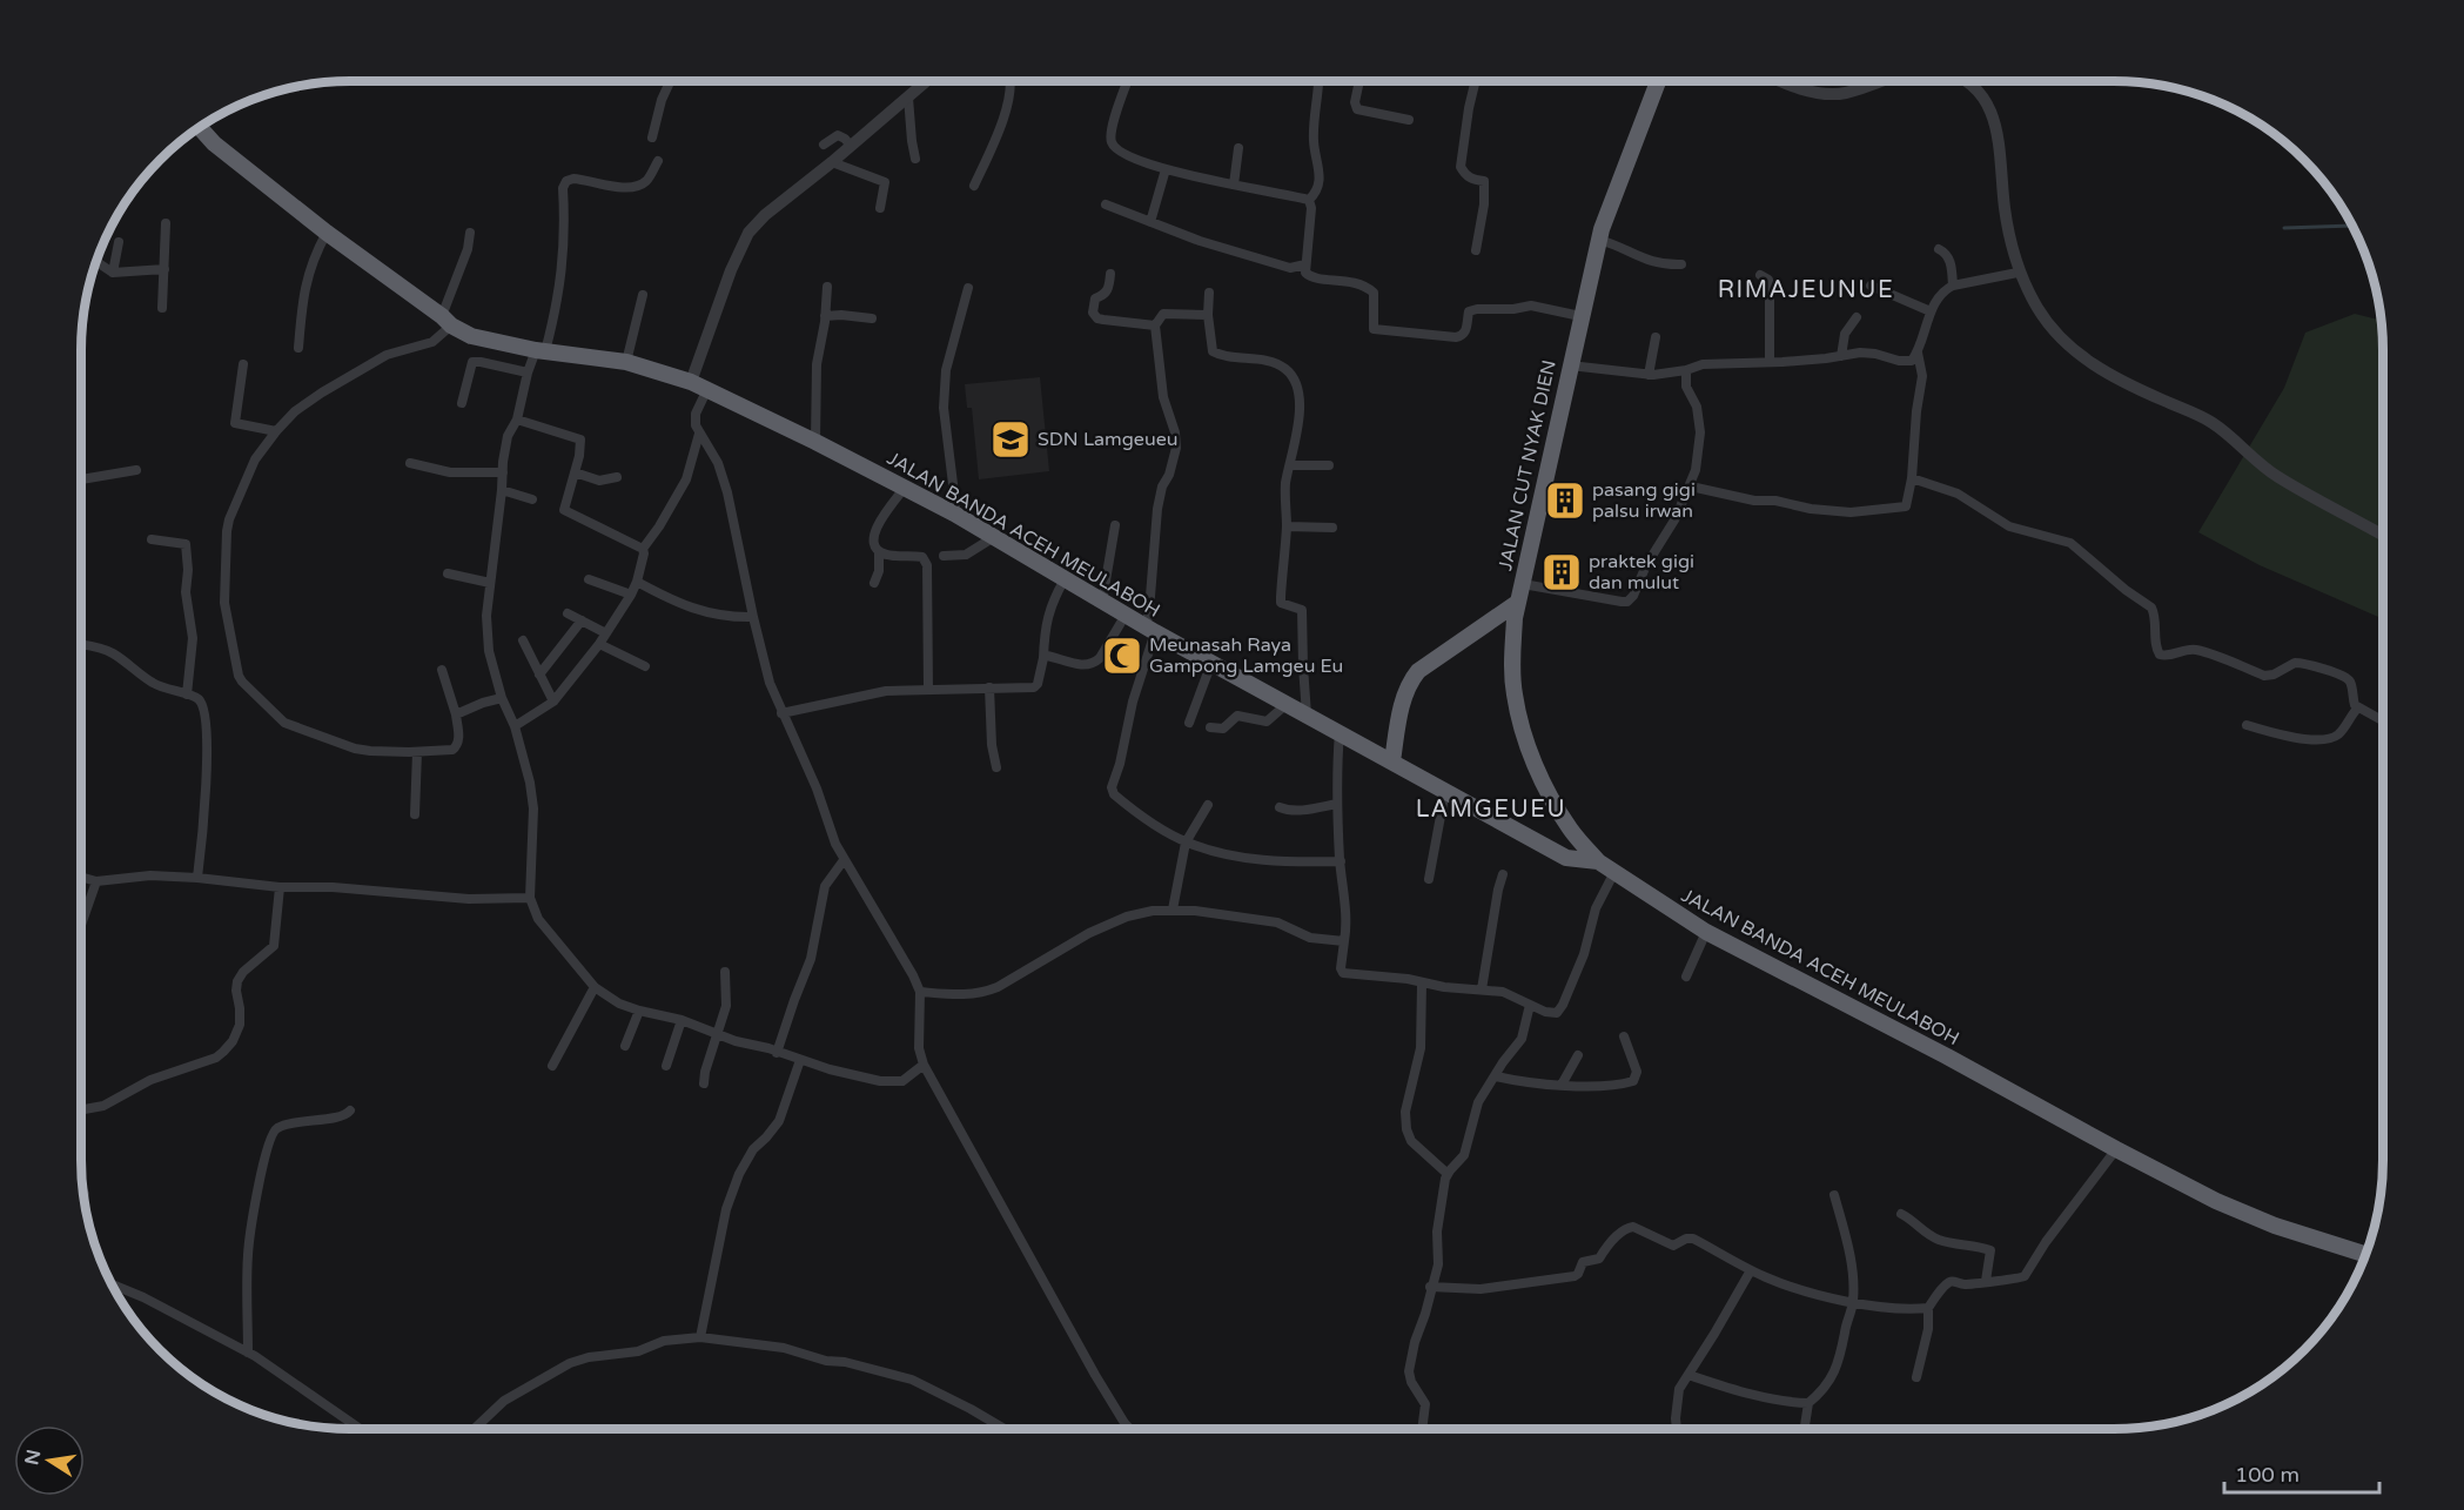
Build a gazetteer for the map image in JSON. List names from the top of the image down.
{
  "streets": {
    "highway": ["JALAN CUT NYAK DIEN", "JALAN BANDA ACEH MEULABOH"]
  },
  "crossings": [
    ["JALAN CUT NYAK DIEN", "JALAN BANDA ACEH MEULABOH"]
  ],
  "districts": ["RIMAJEUNUE", "LAMGEUEU"],
  "places": {
    "school or university": ["SDN Lamgeueu"],
    "building": ["pasang gigi palsu irwan", "praktek gigi dan mulut"],
    "mosque": ["Meunasah Raya Gampong Lamgeu Eu"]
  },
  "scale_bar": "100 m",
  "north": "left"
}
